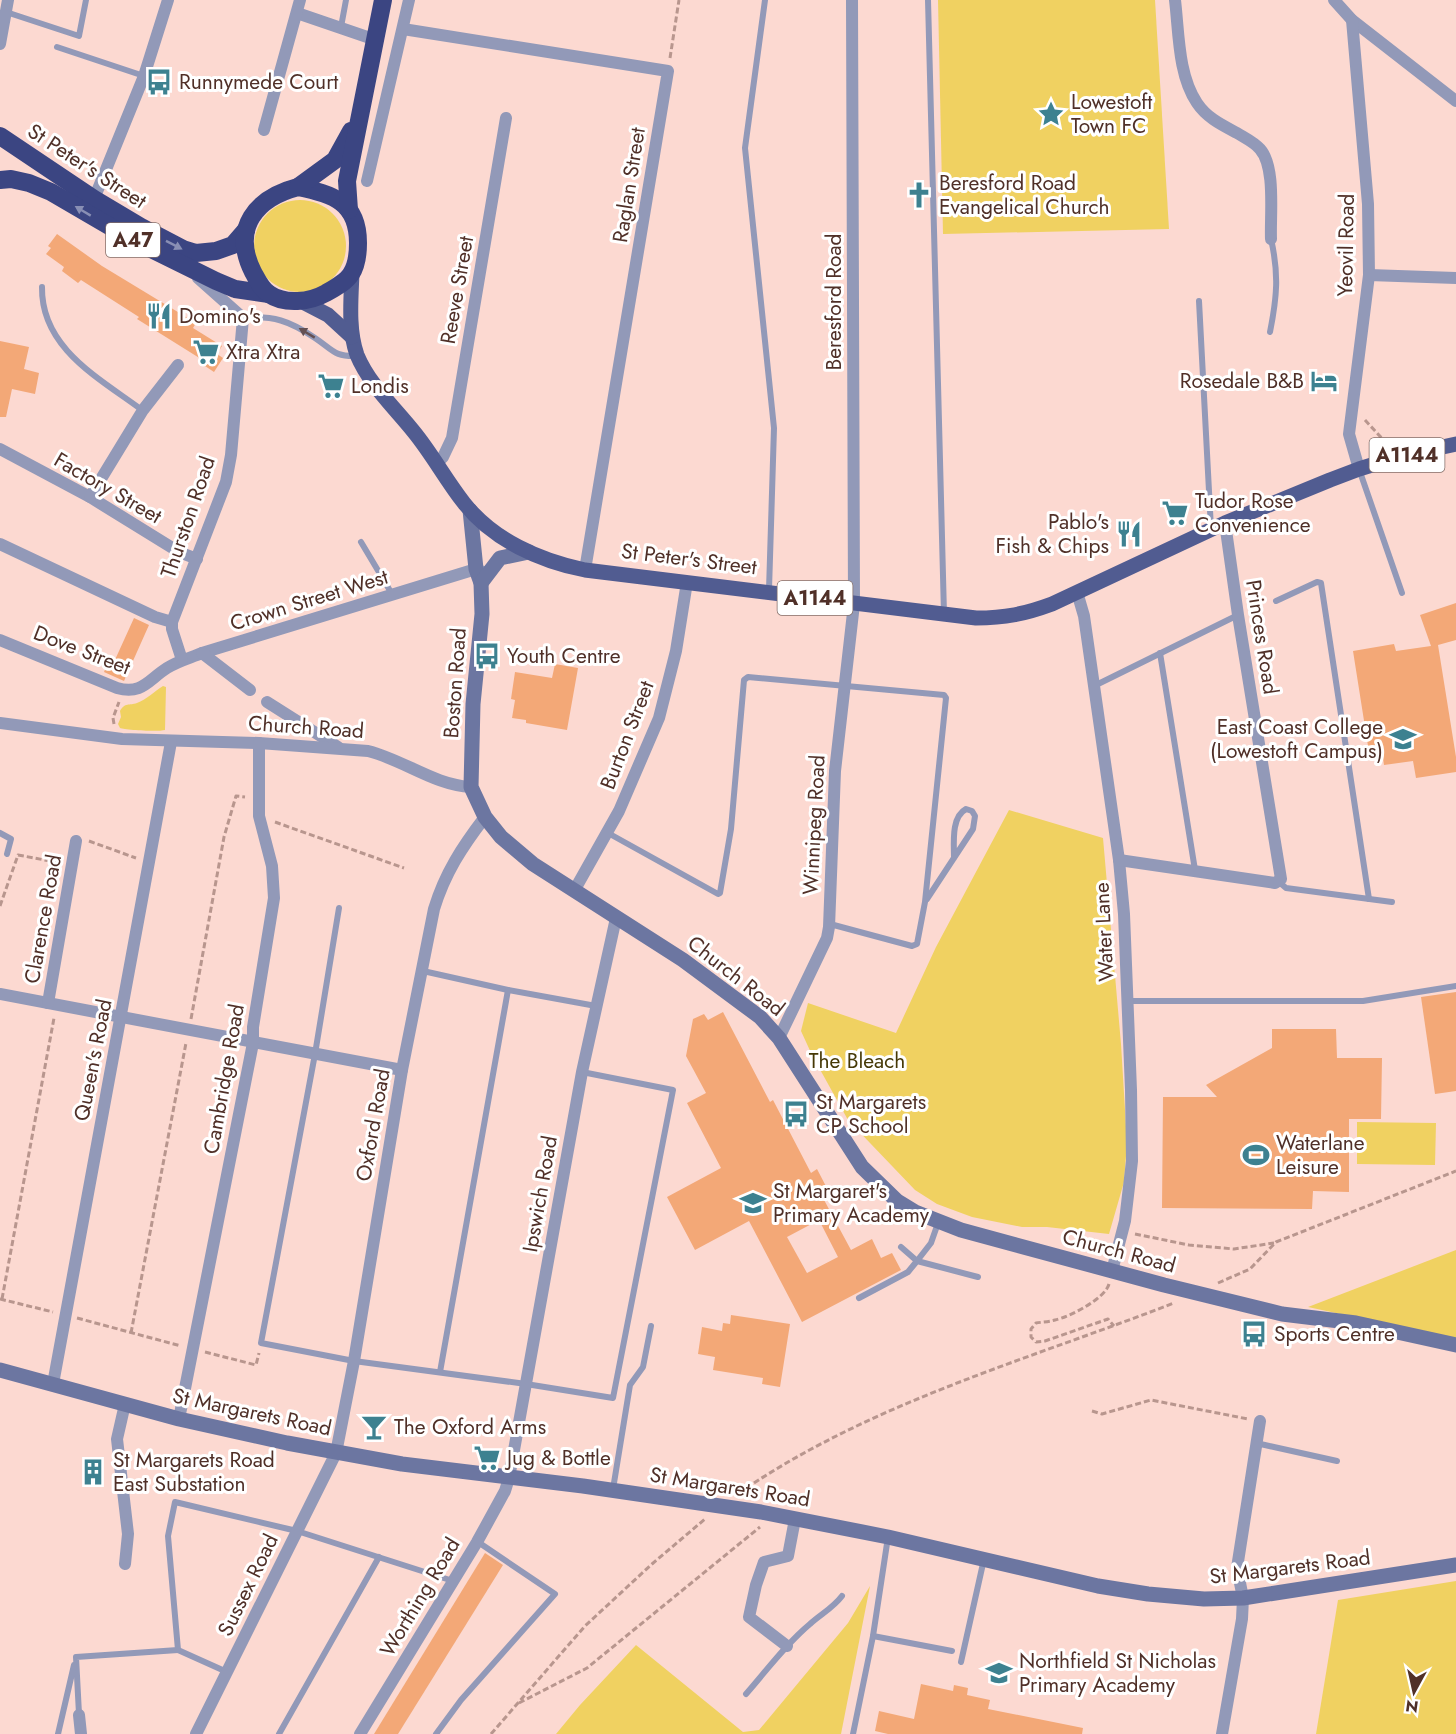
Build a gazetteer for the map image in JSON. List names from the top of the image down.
{
  "streets": {
    "highway": ["St Peter's Street", "A47"],
    "main road": [
      "A1144",
      "Boston Road",
      "Church Road",
      "St Margarets Road"
    ],
    "street": [
      "Raglan Street",
      "Yeovil Road",
      "Reeve Street",
      "Beresford Road",
      "Factory Street",
      "Thurston Road",
      "Crown Street West",
      "Princes Road",
      "Dove Street",
      "Burton Street",
      "Winnipeg Road",
      "Clarence Road",
      "Water Lane",
      "Queen's Road",
      "Cambridge Road",
      "Oxford Road",
      "Ipswich Road",
      "Sussex Road",
      "Worthing Road"
    ]
  },
  "crossings": [
    ["St Peter's Street", "Raglan Street"],
    ["St Peter's Street", "Yeovil Road"],
    ["St Peter's Street", "Reeve Street"],
    ["St Peter's Street", "Beresford Road"],
    ["St Peter's Street", "Princes Road"],
    ["St Peter's Street", "Boston Road"],
    ["St Peter's Street", "Burton Street"],
    ["St Peter's Street", "Winnipeg Road"],
    ["St Peter's Street", "Water Lane"],
    ["Beresford Road", "Winnipeg Road"],
    ["Factory Street", "Thurston Road"],
    ["Crown Street West", "Dove Street"],
    ["Crown Street West", "Boston Road"],
    ["Boston Road", "Church Road"],
    ["Church Road", "Burton Street"],
    ["Church Road", "Winnipeg Road"],
    ["Church Road", "Water Lane"],
    ["Church Road", "Queen's Road"],
    ["Church Road", "Cambridge Road"],
    ["Church Road", "Oxford Road"],
    ["Church Road", "Ipswich Road"],
    ["Queen's Road", "St Margarets Road"],
    ["Cambridge Road", "St Margarets Road"],
    ["Oxford Road", "St Margarets Road"],
    ["Oxford Road", "Sussex Road"],
    ["Ipswich Road", "St Margarets Road"],
    ["Ipswich Road", "Worthing Road"],
    ["St Margarets Road", "Sussex Road"],
    ["St Margarets Road", "Worthing Road"]
  ],
  "parks": ["The Bleach"],
  "places": {
    "bus stop": [
      "Runnymede Court",
      "Youth Centre",
      "St Margarets CP School",
      "Sports Centre"
    ],
    "place": ["Lowestoft Town FC"],
    "church": ["Beresford Road Evangelical Church"],
    "restaurant": ["Domino's", "Pablo's Fish & Chips"],
    "supermarket": [
      "Xtra Xtra",
      "Londis",
      "Tudor Rose Convenience",
      "Jug & Bottle"
    ],
    "hotel": ["Rosedale B&B"],
    "school or university": ["East Coast College (Lowestoft Campus)", "St Margaret's Primary Academy", "Northfield St Nicholas Primary Academy"],
    "sports": ["Waterlane Leisure"],
    "bar": ["The Oxford Arms"],
    "building": ["St Margarets Road East Substation"]
  },
  "north": "bottom"
}
